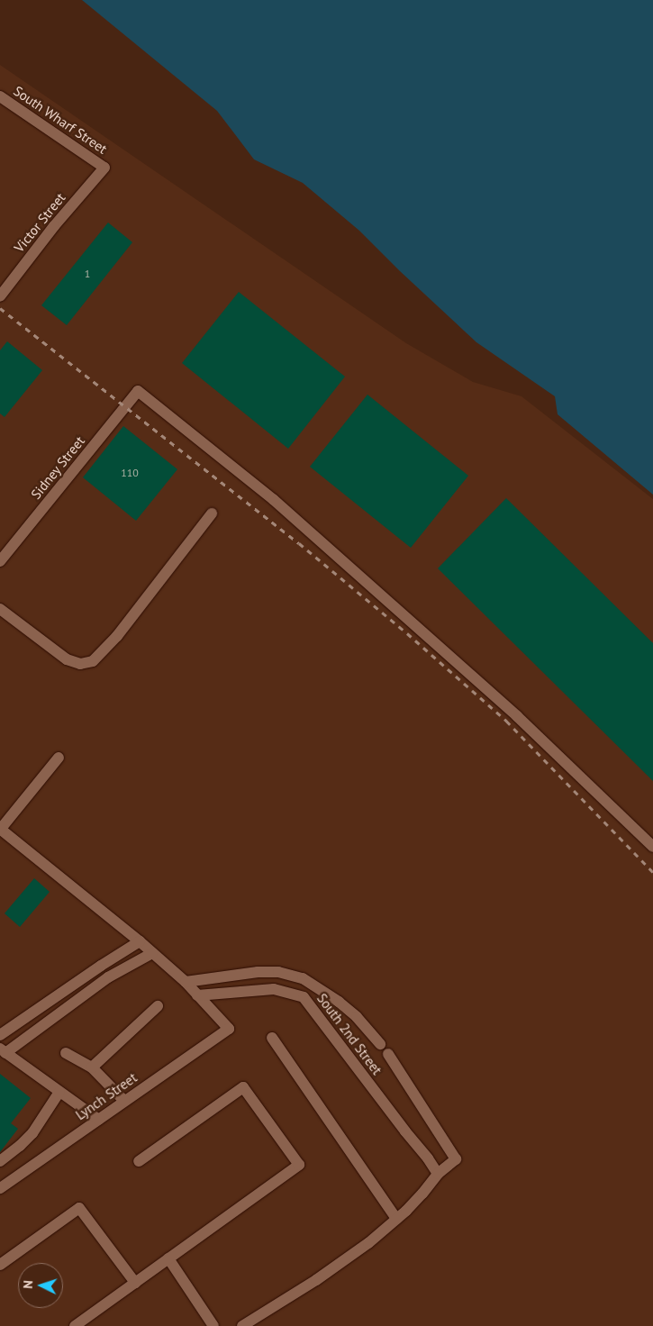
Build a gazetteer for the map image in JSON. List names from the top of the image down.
{
  "streets": {
    "street": [
      "South Wharf Street",
      "Victor Street",
      "Sidney Street",
      "South 2nd Street",
      "Lynch Street"
    ]
  },
  "crossings": [
    ["South Wharf Street", "Victor Street"],
    ["South 2nd Street", "Lynch Street"]
  ],
  "house_numbers": ["1", "110"],
  "north": "left"
}
